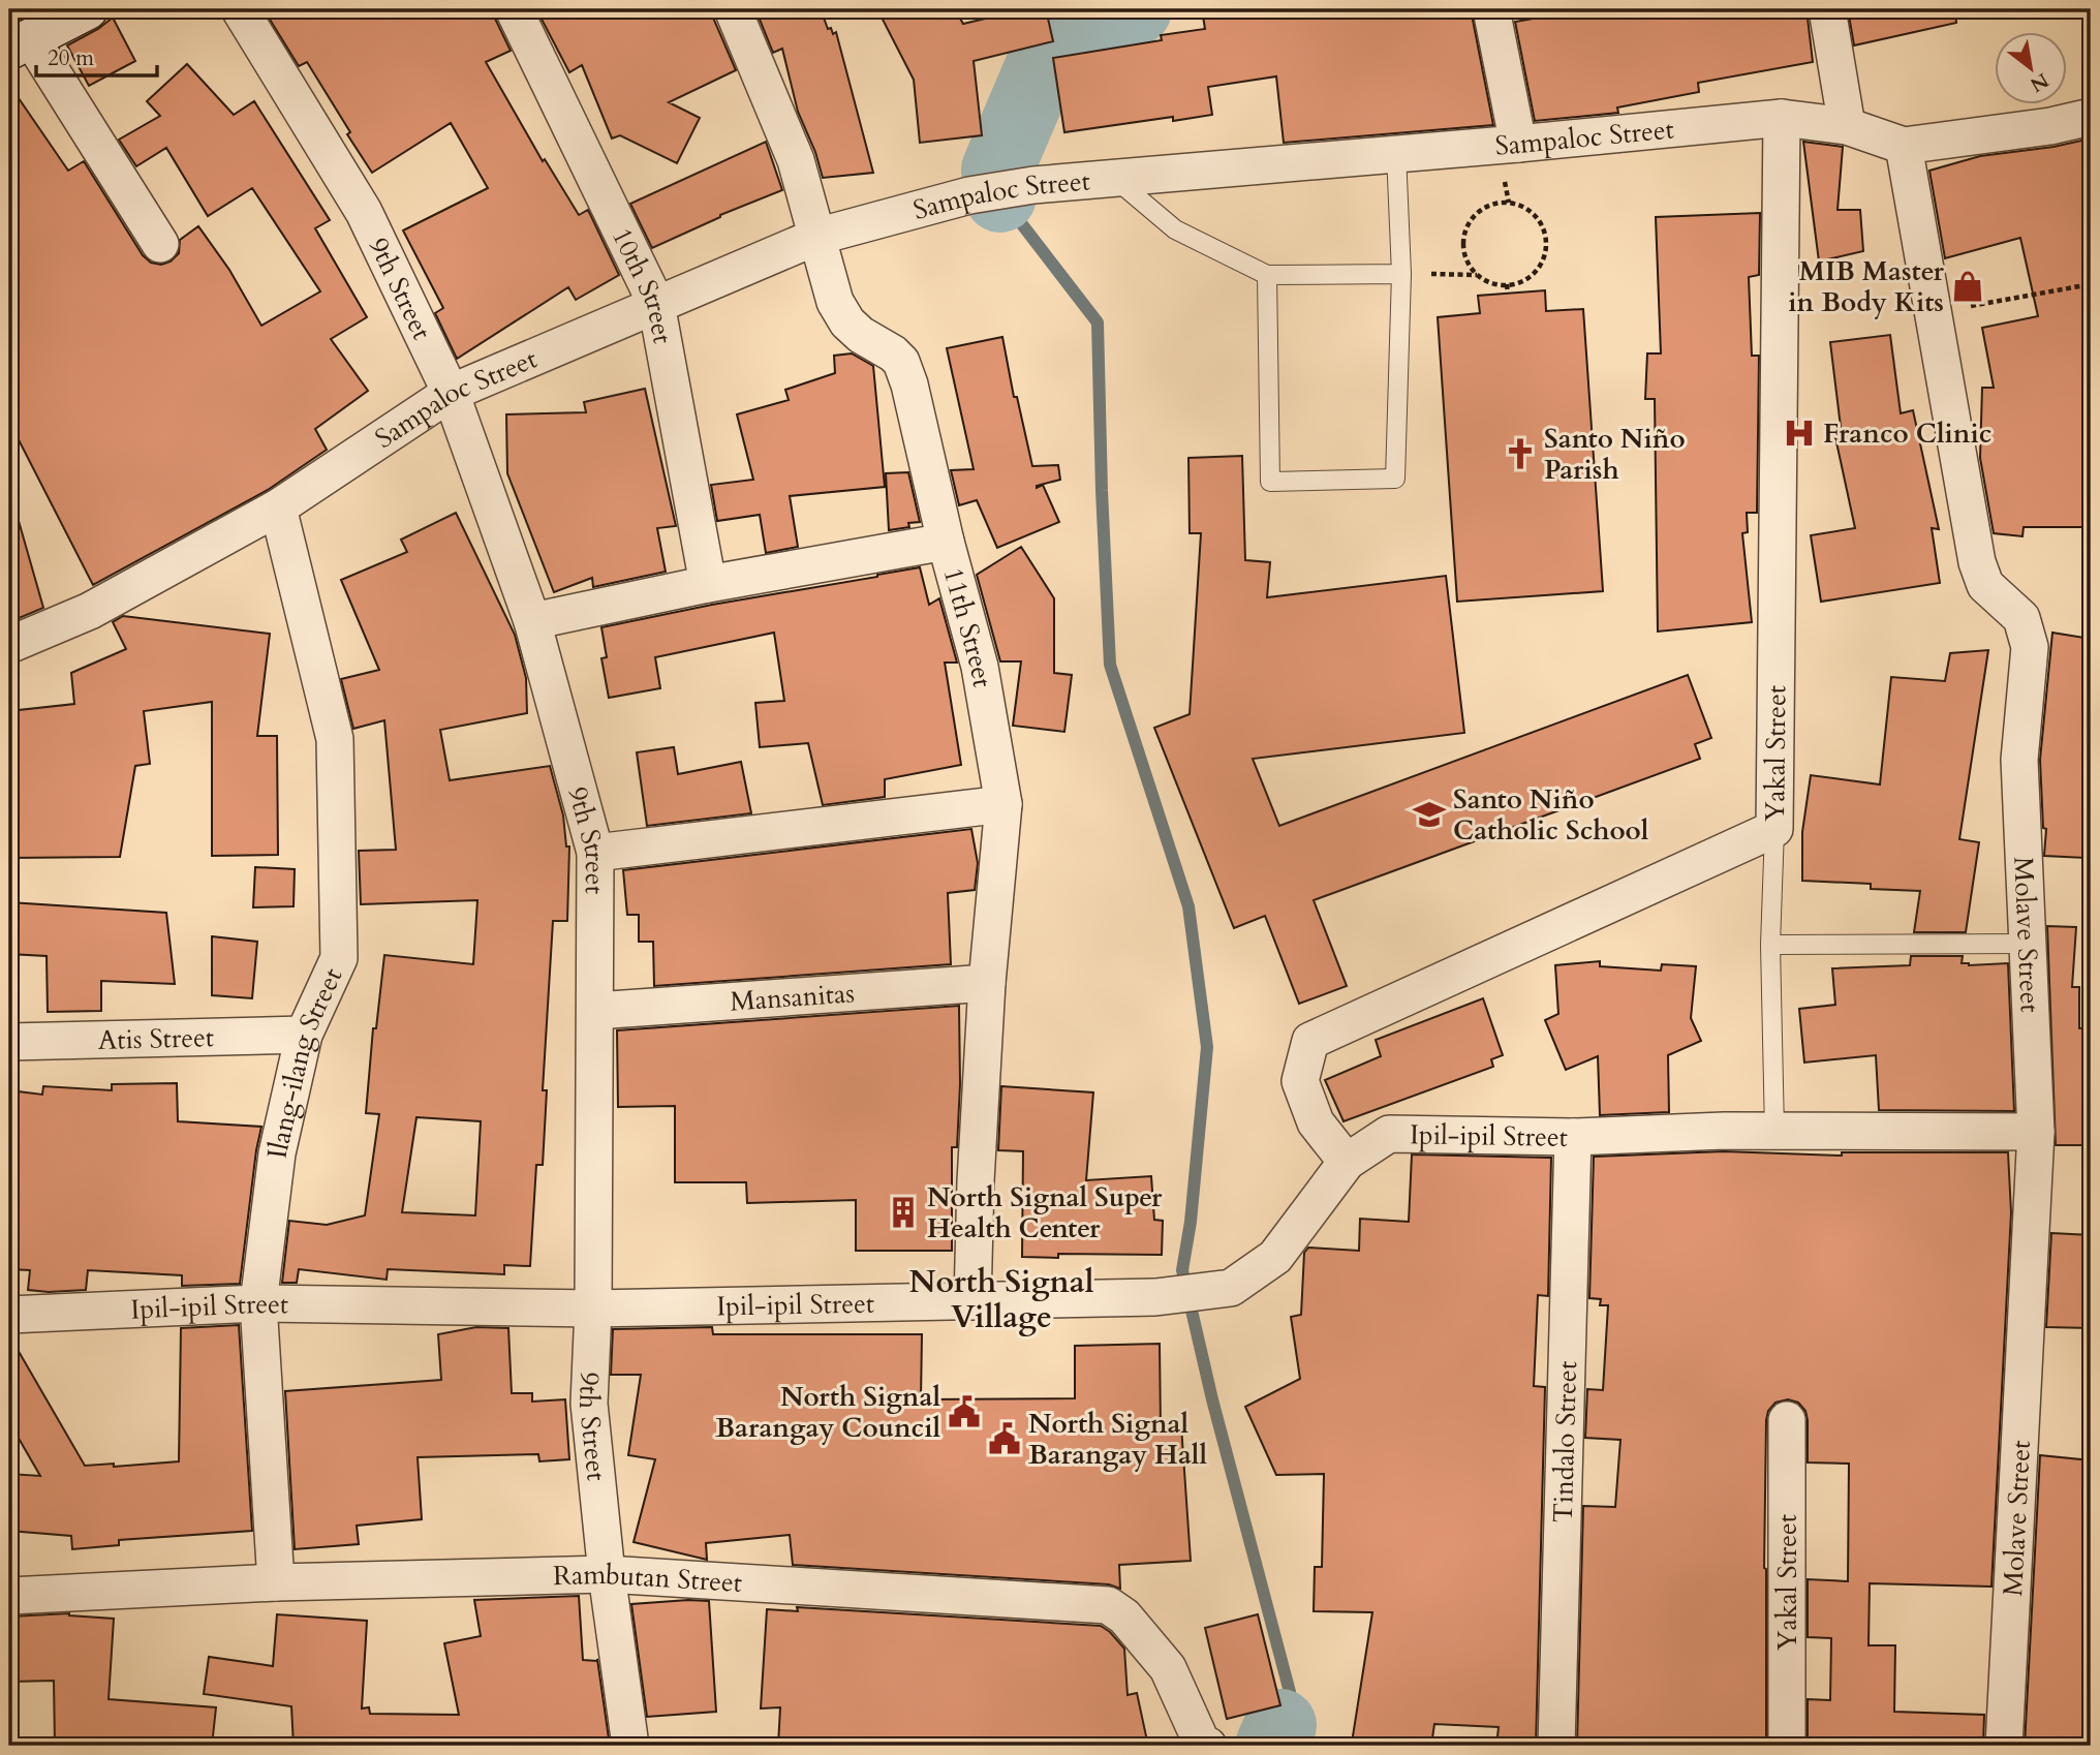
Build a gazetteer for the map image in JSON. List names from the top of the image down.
{
  "streets": {
    "street": [
      "Sampaloc Street",
      "10th Street",
      "9th Street",
      "11th Street",
      "Yakal Street",
      "Molave Street",
      "Mansanitas",
      "Atis Street",
      "Ilang-ilang Street",
      "Ipil-ipil Street",
      "Tindalo Street",
      "Rambutan Street"
    ]
  },
  "crossings": [
    ["Sampaloc Street", "10th Street"],
    ["Sampaloc Street", "9th Street"],
    ["Sampaloc Street", "11th Street"],
    ["Sampaloc Street", "Yakal Street"],
    ["Sampaloc Street", "Molave Street"],
    ["Sampaloc Street", "Ilang-ilang Street"],
    ["9th Street", "Mansanitas"],
    ["9th Street", "Ipil-ipil Street"],
    ["9th Street", "Rambutan Street"],
    ["11th Street", "Mansanitas"],
    ["11th Street", "Ipil-ipil Street"],
    ["Yakal Street", "Ipil-ipil Street"],
    ["Molave Street", "Ipil-ipil Street"],
    ["Atis Street", "Ilang-ilang Street"],
    ["Ilang-ilang Street", "Ipil-ipil Street"],
    ["Ilang-ilang Street", "Rambutan Street"],
    ["Ipil-ipil Street", "Tindalo Street"]
  ],
  "districts": ["North Signal Village"],
  "places": {
    "shop": ["MIB Master in Body Kits"],
    "hospital": ["Franco Clinic"],
    "church": ["Santo Niño Parish"],
    "school or university": ["Santo Niño Catholic School"],
    "building": ["North Signal Super Health Center"],
    "public building": ["North Signal Barangay Council", "North Signal Barangay Hall"]
  },
  "scale_bar": "20 m",
  "north": "bottom right"
}
